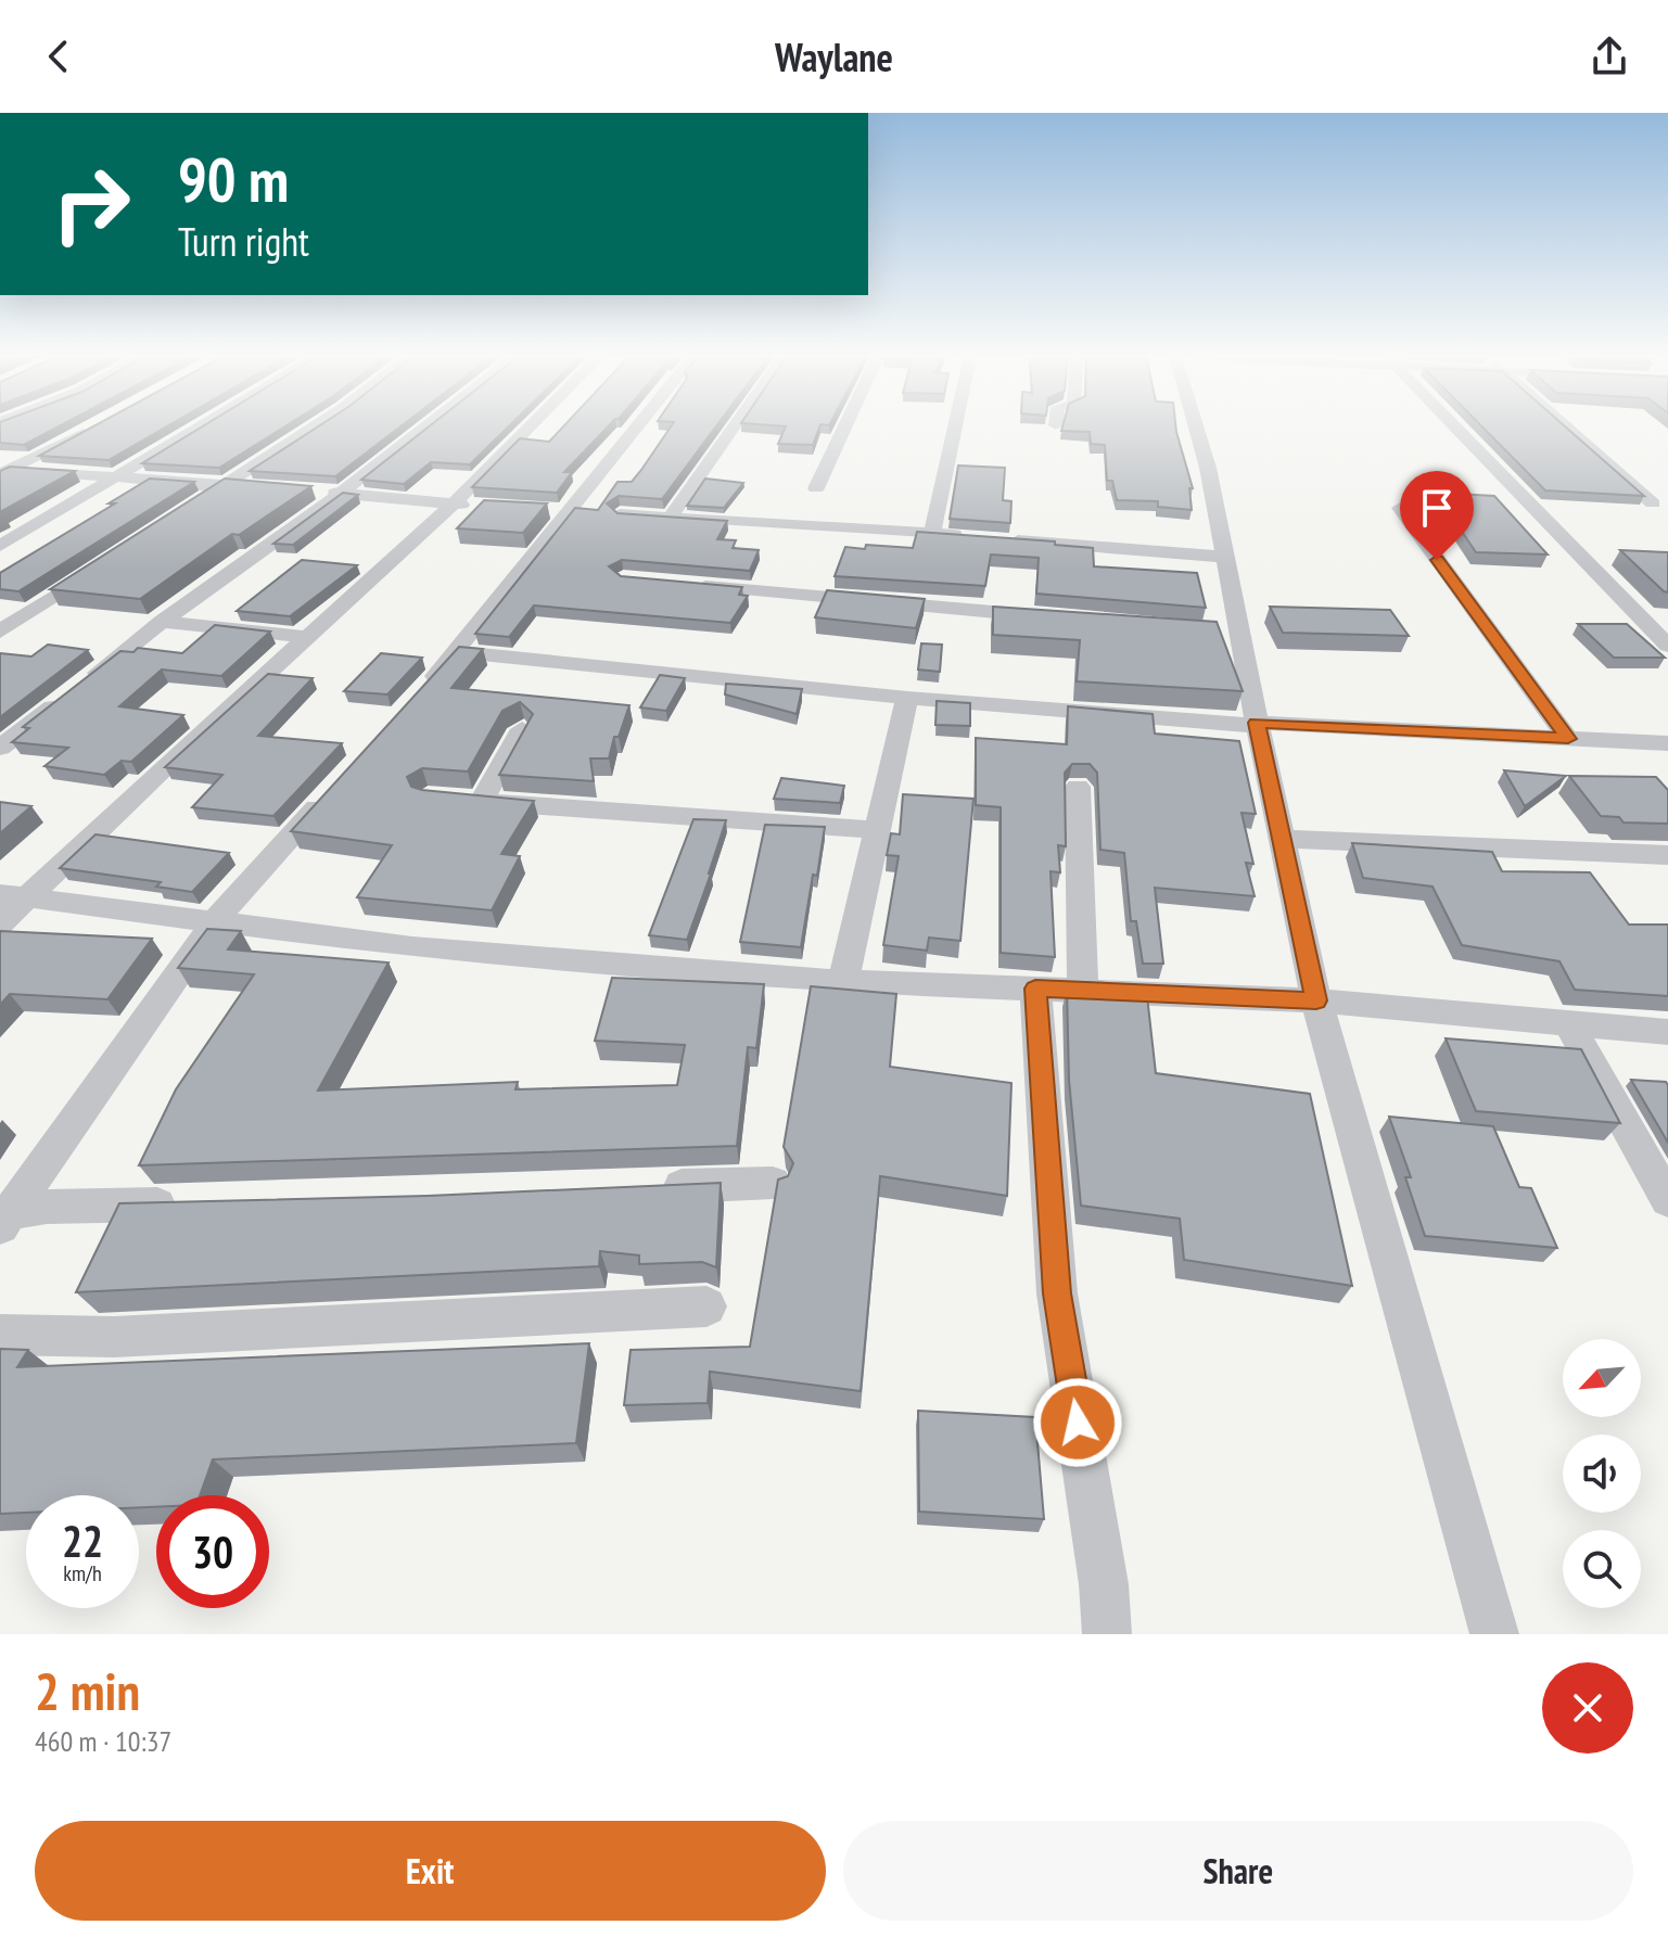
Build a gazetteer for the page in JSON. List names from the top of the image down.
{
  "north": "bottom left",
  "page": {
    "header": "Waylane",
    "turn": ["90 m", "Turn right"],
    "speed": "22 km/h",
    "limit": "30",
    "heading": ["2 min", "460 m · 10:37"],
    "buttons": ["Exit", "Share"]
  }
}
